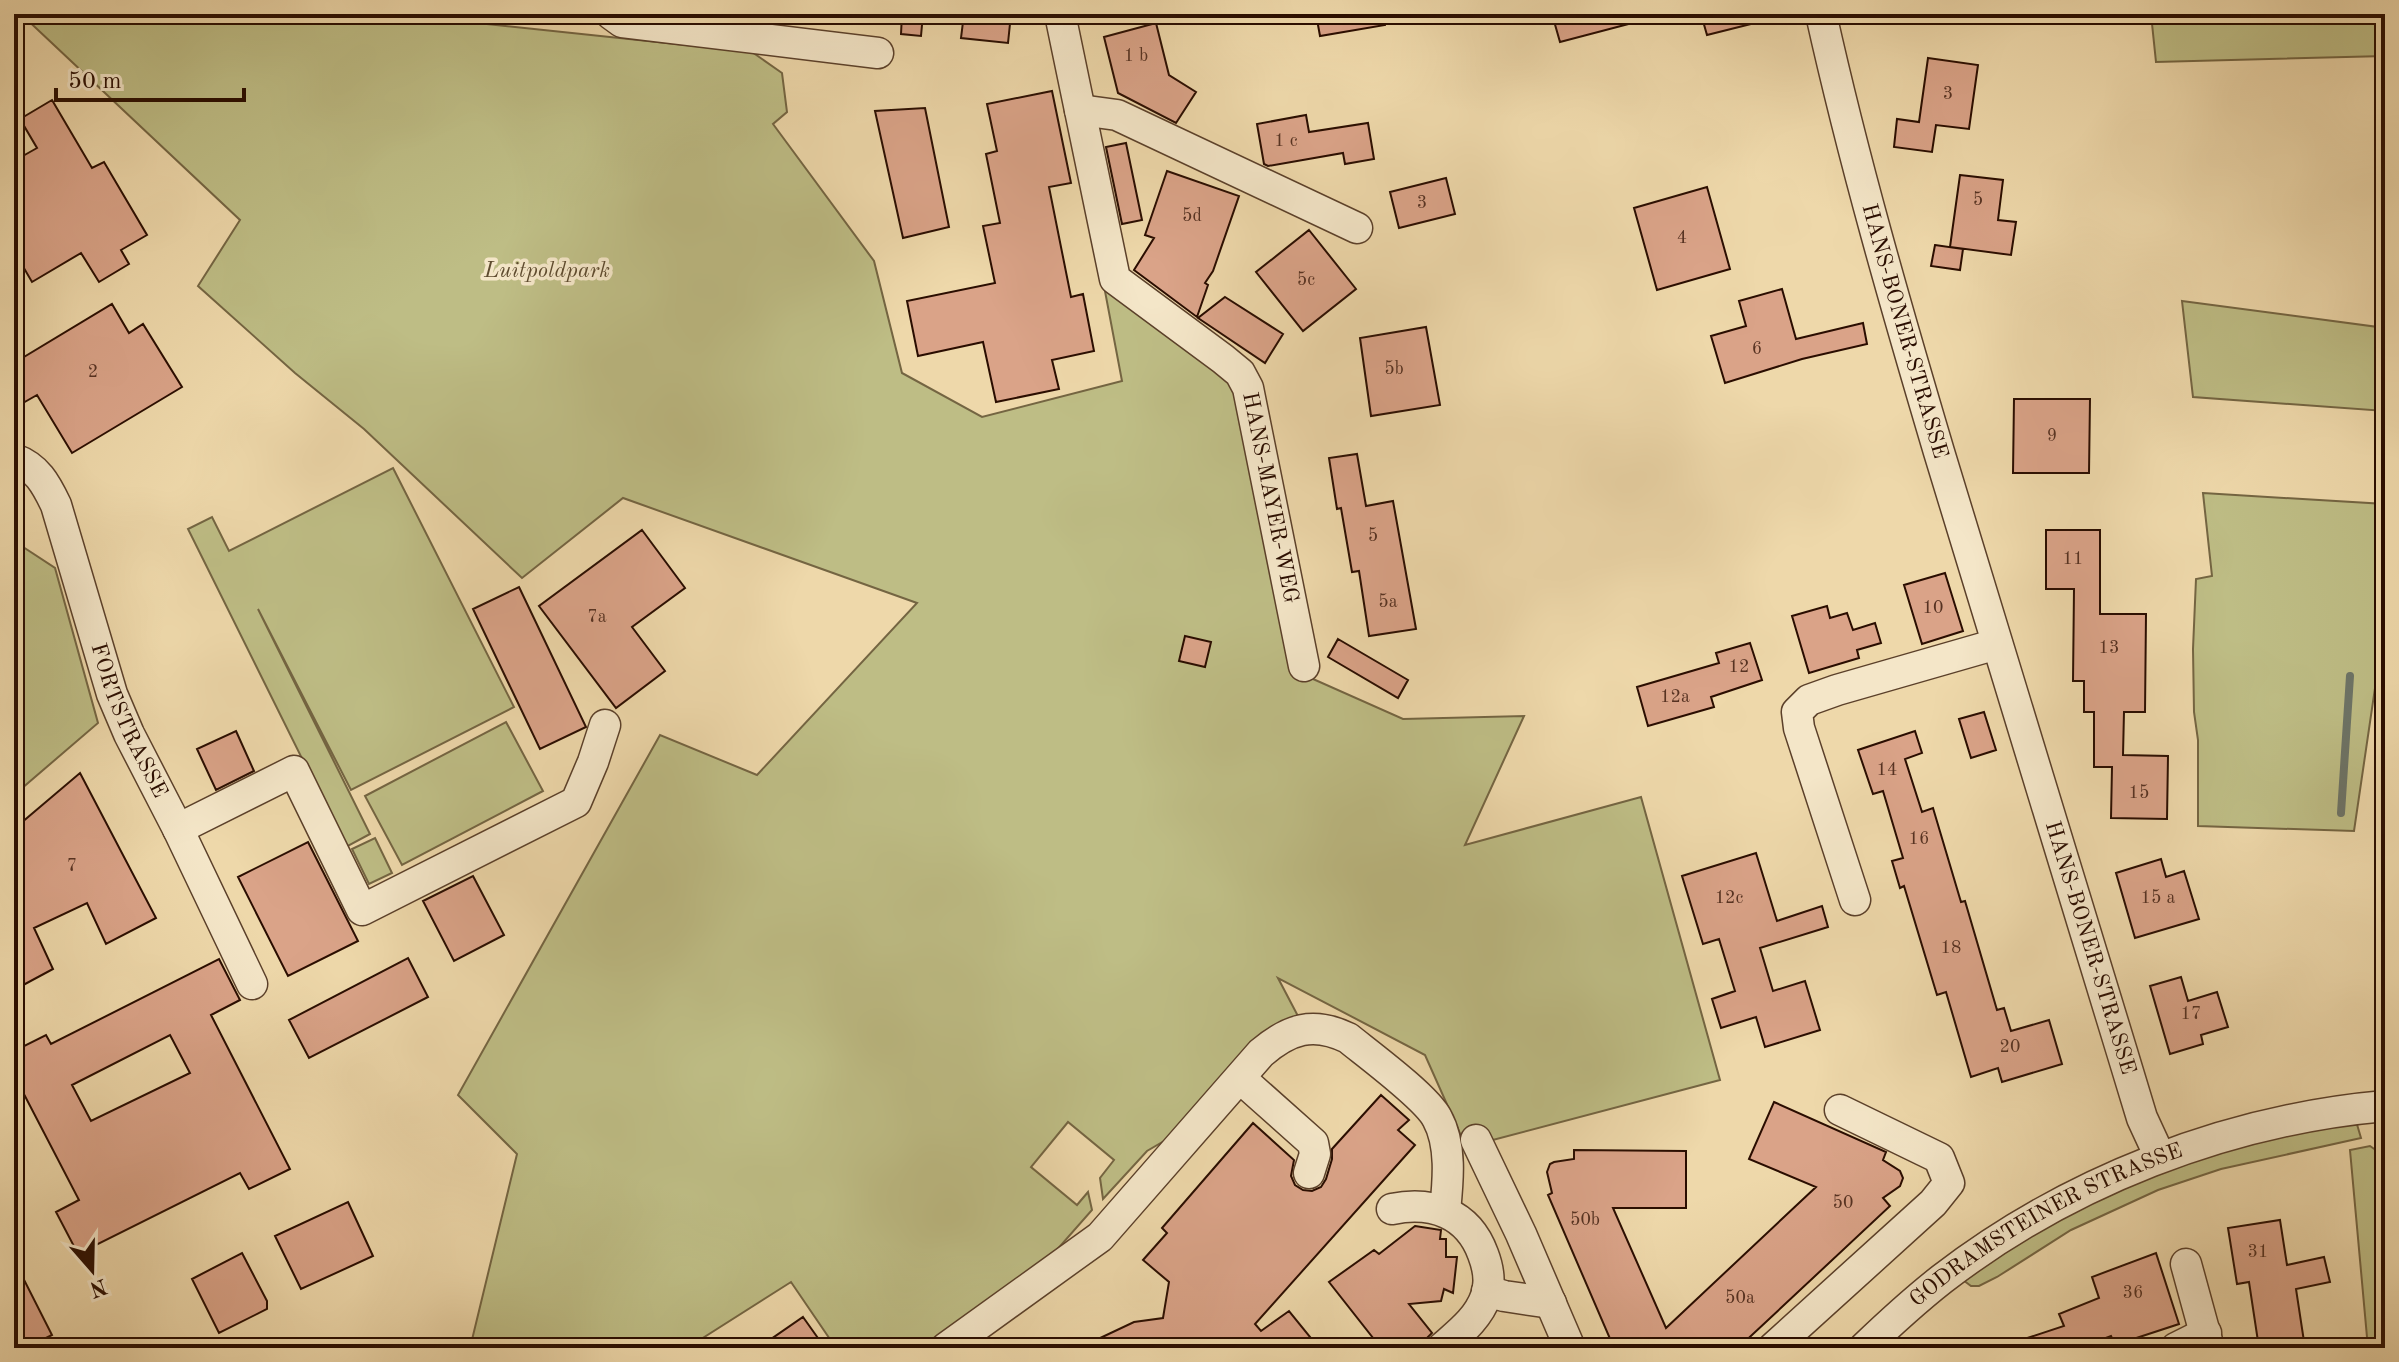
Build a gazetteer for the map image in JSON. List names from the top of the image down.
{
  "streets": {
    "street": [
      "HANS-BONER-STRASSE",
      "HANS-MAYER-WEG",
      "FORTSTRASSE",
      "GODRAMSTEINER STRASSE"
    ]
  },
  "crossings": [
    ["HANS-BONER-STRASSE", "GODRAMSTEINER STRASSE"]
  ],
  "parks": ["Luitpoldpark"],
  "house_numbers": [
    "1 b",
    "3",
    "1 c",
    "5",
    "3",
    "5d",
    "4",
    "5c",
    "6",
    "5b",
    "2",
    "9",
    "5",
    "11",
    "5a",
    "10",
    "7a",
    "13",
    "12",
    "12a",
    "14",
    "15",
    "16",
    "7",
    "12c",
    "15 a",
    "18",
    "17",
    "20",
    "50",
    "50b",
    "31",
    "36",
    "50a"
  ],
  "scale_bar": "50 m",
  "north": "bottom"
}
